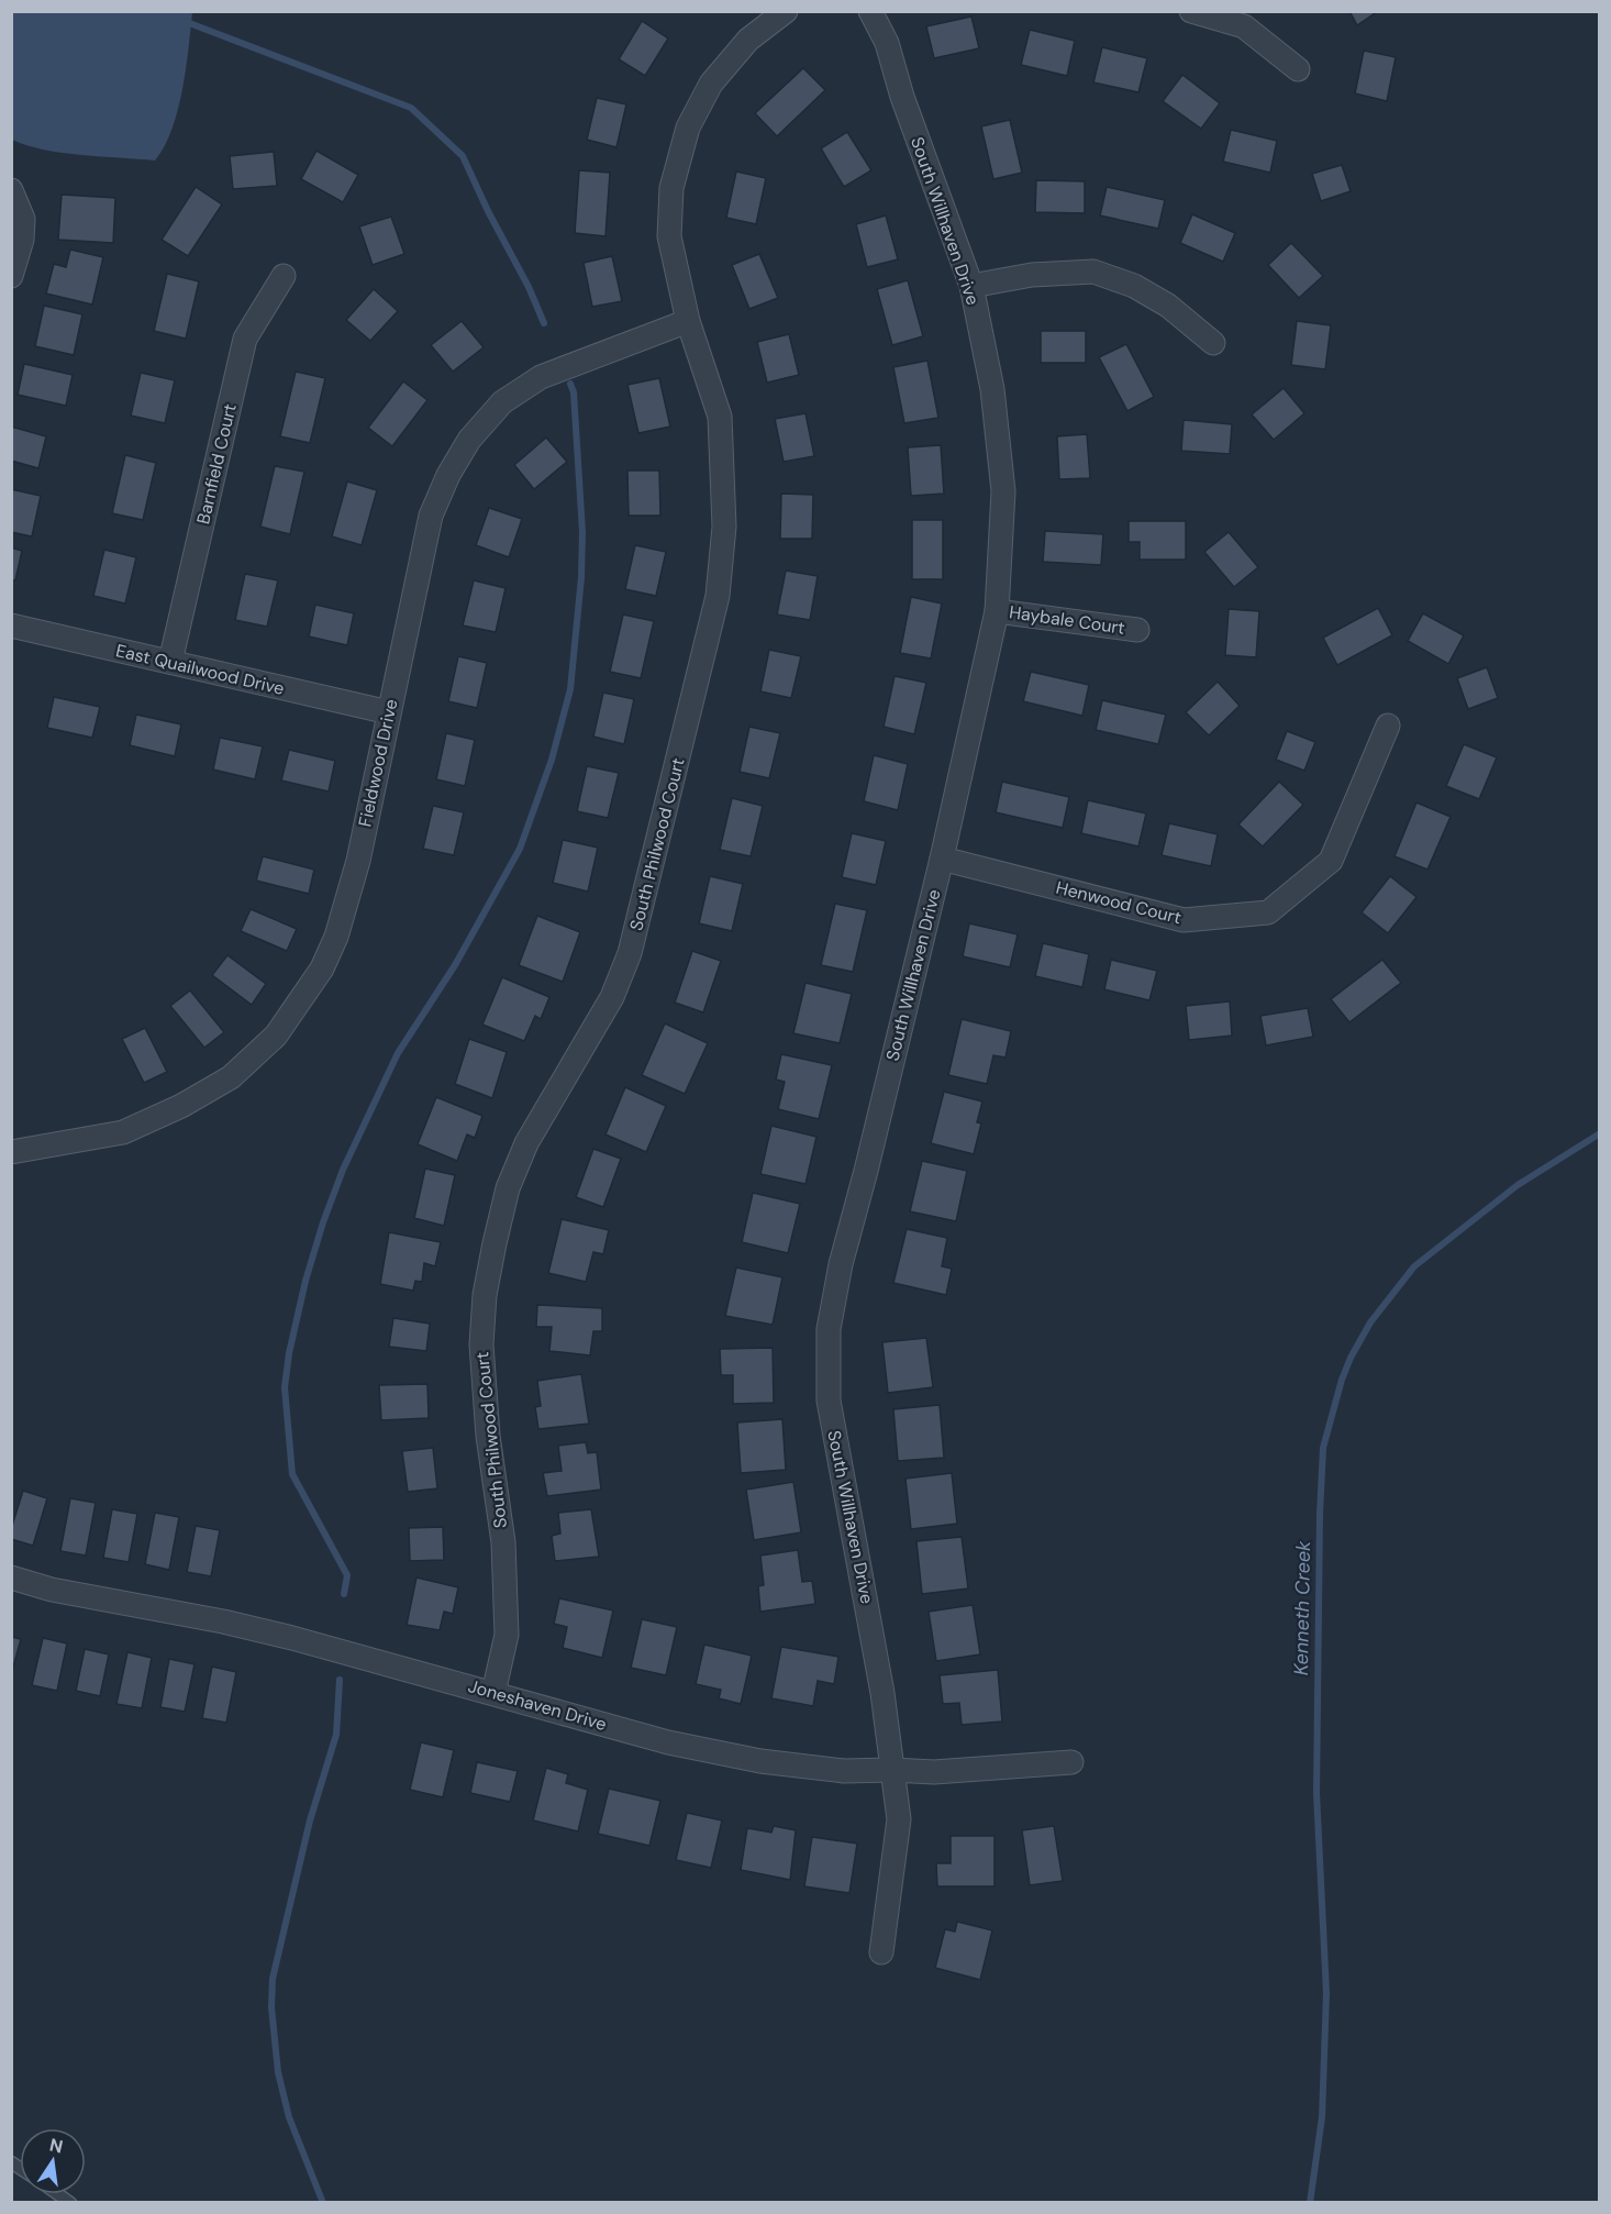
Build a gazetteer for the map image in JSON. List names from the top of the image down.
{
  "streets": {
    "street": [
      "South Willhaven Drive",
      "Barnfield Court",
      "Haybale Court",
      "East Quailwood Drive",
      "Fieldwood Drive",
      "South Philwood Court",
      "Henwood Court",
      "Joneshaven Drive"
    ]
  },
  "crossings": [
    ["South Willhaven Drive", "Haybale Court"],
    ["South Willhaven Drive", "Henwood Court"],
    ["South Willhaven Drive", "Joneshaven Drive"],
    ["Barnfield Court", "East Quailwood Drive"],
    ["East Quailwood Drive", "Fieldwood Drive"],
    ["Fieldwood Drive", "South Philwood Court"],
    ["South Philwood Court", "Joneshaven Drive"]
  ],
  "water": ["Kenneth Creek"],
  "north": "top"
}
